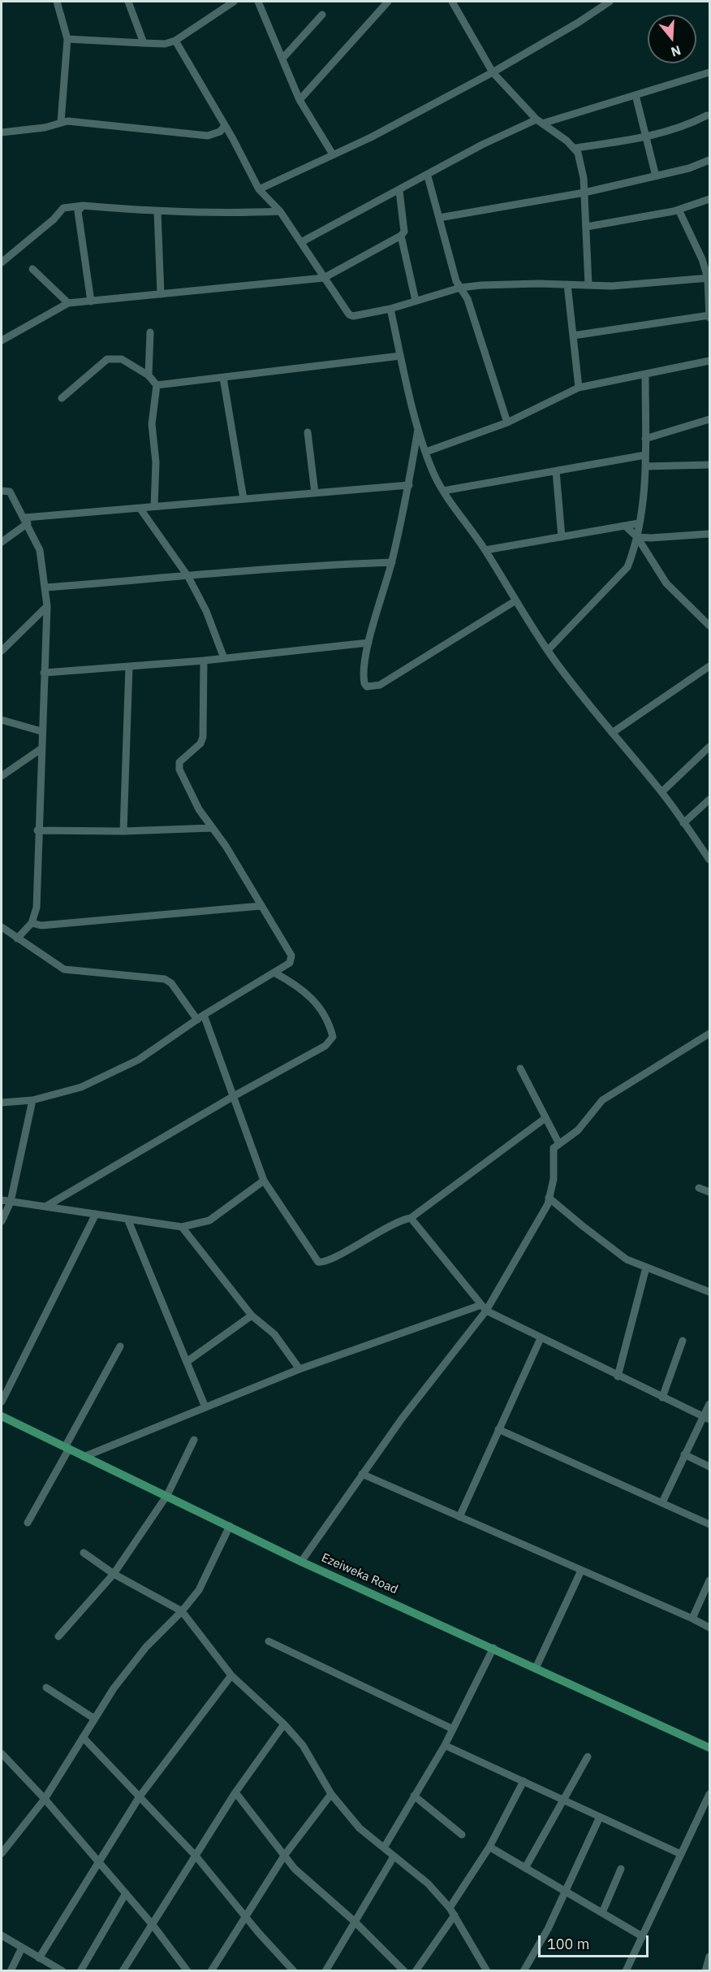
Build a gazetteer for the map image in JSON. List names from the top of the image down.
{
  "streets": {
    "main road": ["Ezeiweka Road"]
  },
  "scale_bar": "100 m",
  "north": "bottom"
}
